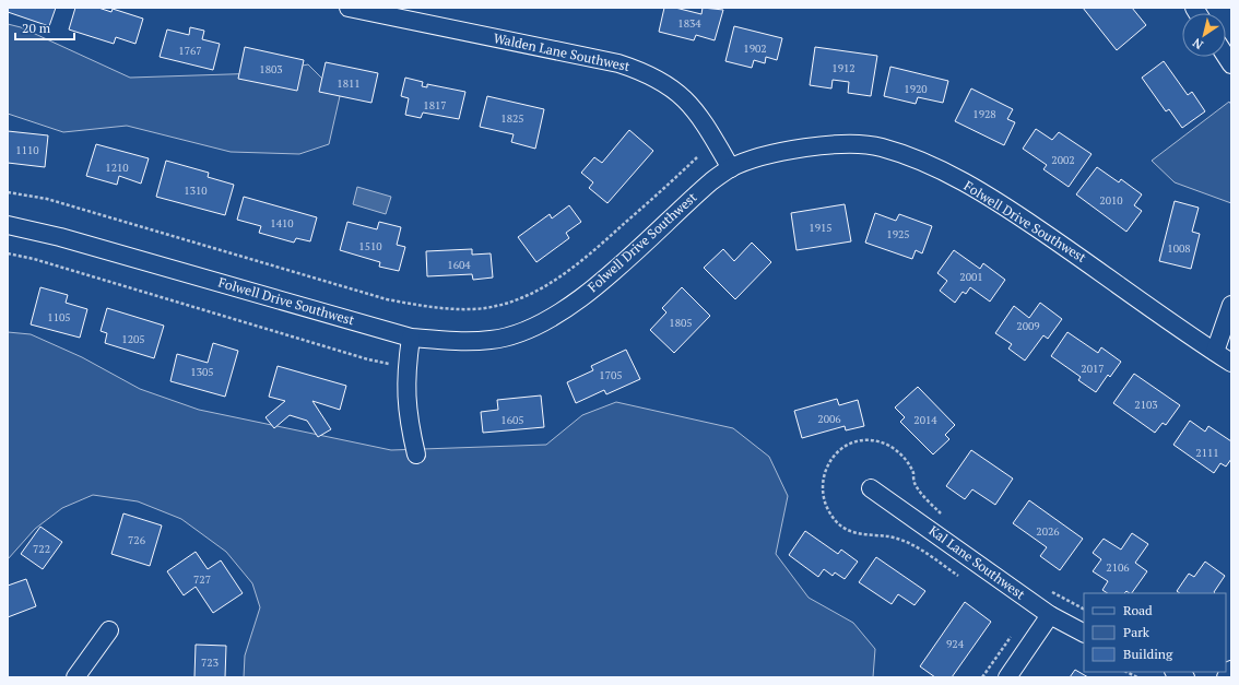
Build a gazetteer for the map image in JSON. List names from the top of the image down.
{
  "streets": {
    "street": ["Walden Lane Southwest", "Folwell Drive Southwest", "Kal Lane Southwest"]
  },
  "crossings": [
    ["Walden Lane Southwest", "Folwell Drive Southwest"]
  ],
  "house_numbers": [
    "1834",
    "1902",
    "1767",
    "1912",
    "1803",
    "1811",
    "1920",
    "1817",
    "1928",
    "1825",
    "1110",
    "2002",
    "1210",
    "1310",
    "2010",
    "1410",
    "1915",
    "1925",
    "1510",
    "1008",
    "1604",
    "2001",
    "1105",
    "1805",
    "2009",
    "1205",
    "2017",
    "1305",
    "1705",
    "2103",
    "2006",
    "1605",
    "2014",
    "2111",
    "2026",
    "726",
    "722",
    "2106",
    "727",
    "924",
    "723"
  ],
  "legend": ["Road", "Park", "Building"],
  "scale_bar": "20 m",
  "north": "bottom left"
}
